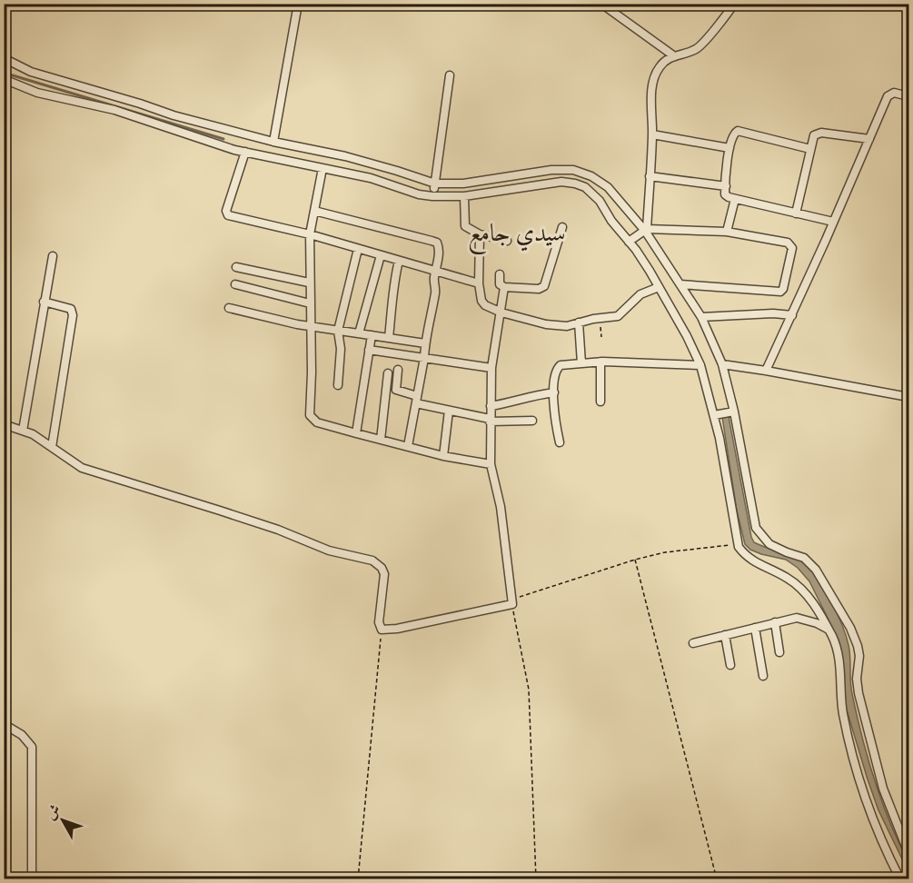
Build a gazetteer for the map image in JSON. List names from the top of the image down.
{
  "districts": ["سيدي جامع"],
  "north": "top left"
}
